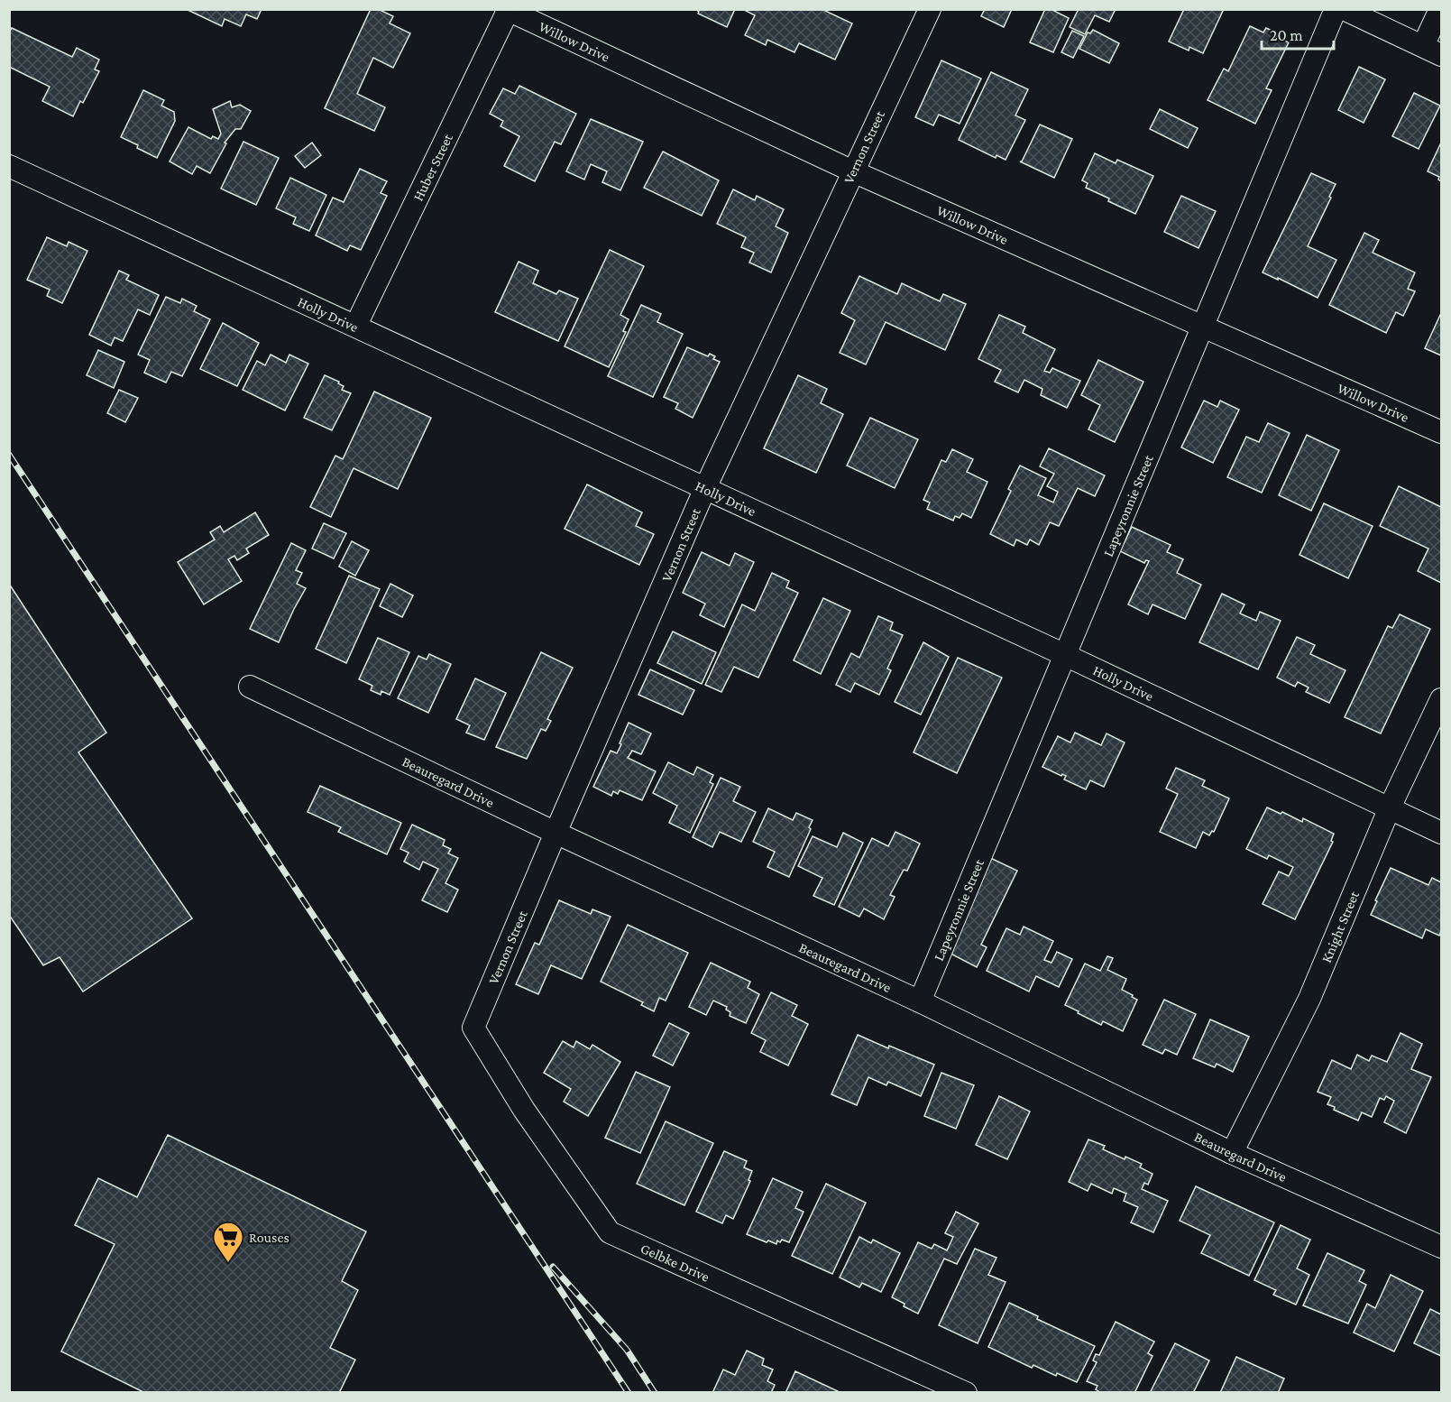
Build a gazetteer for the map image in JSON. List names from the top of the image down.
{
  "streets": {
    "street": [
      "Willow Drive",
      "Vernon Street",
      "Huber Street",
      "Holly Drive",
      "Lapeyronnie Street",
      "Beauregard Drive",
      "Knight Street",
      "Gelbke Drive"
    ]
  },
  "crossings": [
    ["Willow Drive", "Vernon Street"],
    ["Willow Drive", "Huber Street"],
    ["Willow Drive", "Lapeyronnie Street"],
    ["Vernon Street", "Holly Drive"],
    ["Vernon Street", "Beauregard Drive"],
    ["Vernon Street", "Gelbke Drive"],
    ["Huber Street", "Holly Drive"],
    ["Holly Drive", "Lapeyronnie Street"],
    ["Holly Drive", "Knight Street"],
    ["Lapeyronnie Street", "Beauregard Drive"],
    ["Beauregard Drive", "Knight Street"]
  ],
  "places": {
    "supermarket": ["Rouses"]
  },
  "scale_bar": "20 m"
}
